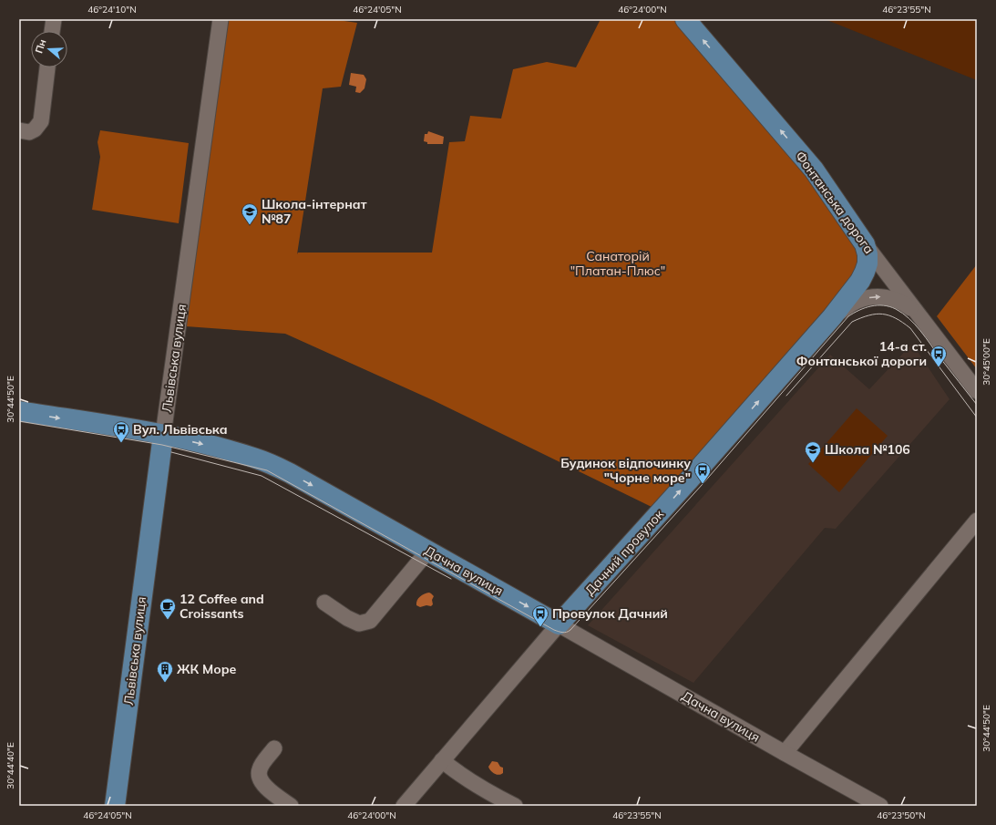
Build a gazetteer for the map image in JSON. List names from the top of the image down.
{
  "streets": {
    "main road": [
      "Фонтанська дорога",
      "Львівська вулиця",
      "Дачний провулок",
      "Дачна вулиця"
    ]
  },
  "crossings": [
    ["Фонтанська дорога", "Дачний провулок"],
    ["Львівська вулиця", "Дачна вулиця"],
    ["Дачний провулок", "Дачна вулиця"]
  ],
  "one_way": ["Фонтанська дорога", "Дачний провулок", "Дачна вулиця"],
  "parks": ["Санаторій \"Платан-Плюс\""],
  "places": {
    "school or university": ["Школа-інтернат №87", "Школа №106"],
    "bus stop": [
      "14-а ст. Фонтанської дороги",
      "Вул. Львівська",
      "Будинок відпочинку \"Чорне море\"",
      "Провулок Дачний"
    ],
    "cafe": ["12 Coffee and Croissants"],
    "building": ["ЖК Море"]
  },
  "north": "left",
  "coordinates": [
    "46°24'10\"N",
    "46°24'05\"N",
    "46°24'00\"N",
    "46°23'55\"N",
    "30°45'00\"E",
    "30°44'50\"E",
    "30°44'40\"E",
    "46°23'50\"N"
  ]
}
